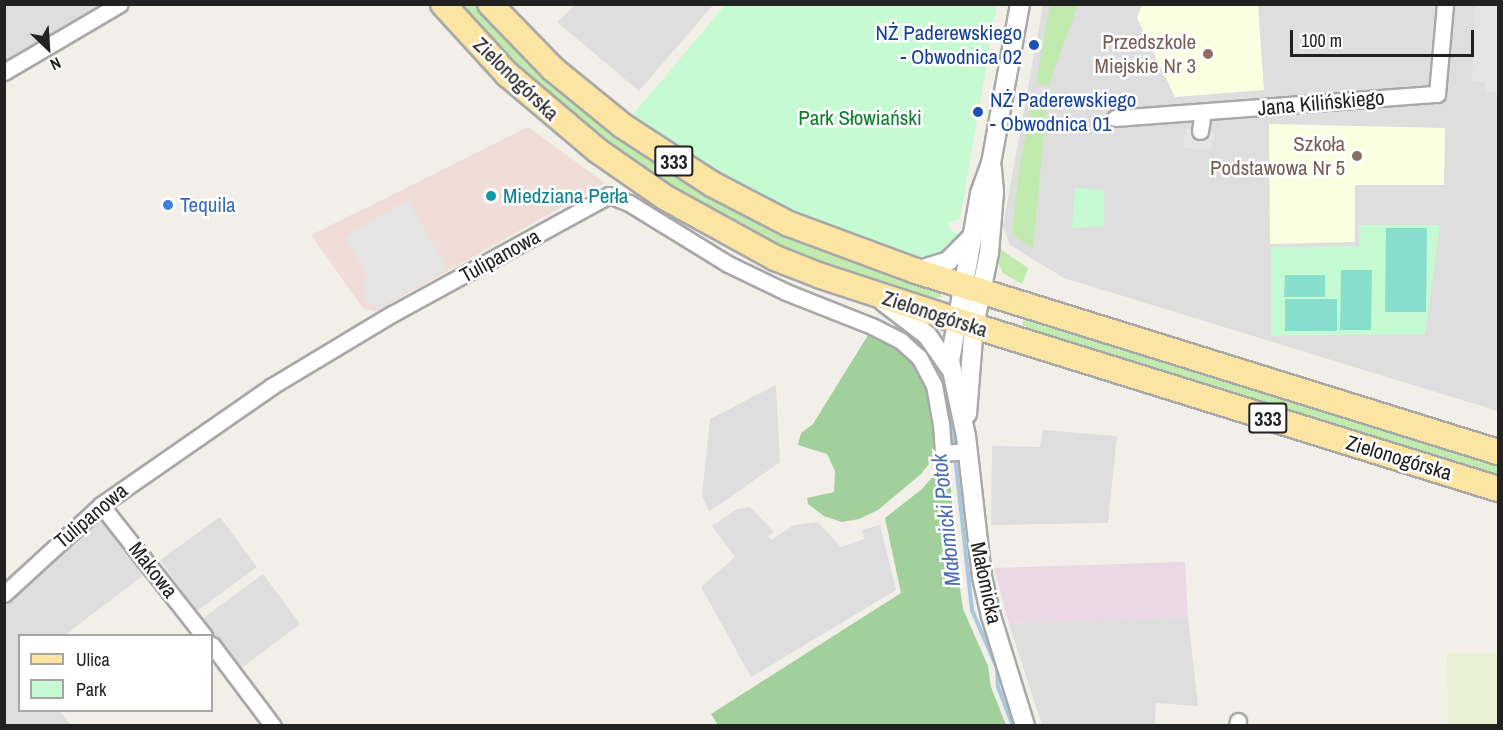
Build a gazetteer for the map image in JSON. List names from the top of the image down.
{
  "streets": {
    "main road": ["Zielonogórska", "333"],
    "street": [
      "Jana Kilińskiego",
      "Tulipanowa",
      "Makowa",
      "Małomicka"
    ]
  },
  "crossings": [
    ["Zielonogórska", "Małomicka"],
    ["Tulipanowa", "Makowa"],
    ["Tulipanowa", "Małomicka"]
  ],
  "water": ["Małomicki Potok"],
  "parks": ["Park Słowiański"],
  "places": [
    "NŻ Paderewskiego - Obwodnica 02",
    "Przedszkole Miejskie Nr 3",
    "NŻ Paderewskiego - Obwodnica 01",
    "Szkoła Podstawowa Nr 5",
    "Miedziana Perła",
    "Tequila"
  ],
  "legend": ["Ulica", "Park"],
  "scale_bar": "100 m",
  "north": "bottom right"
}
